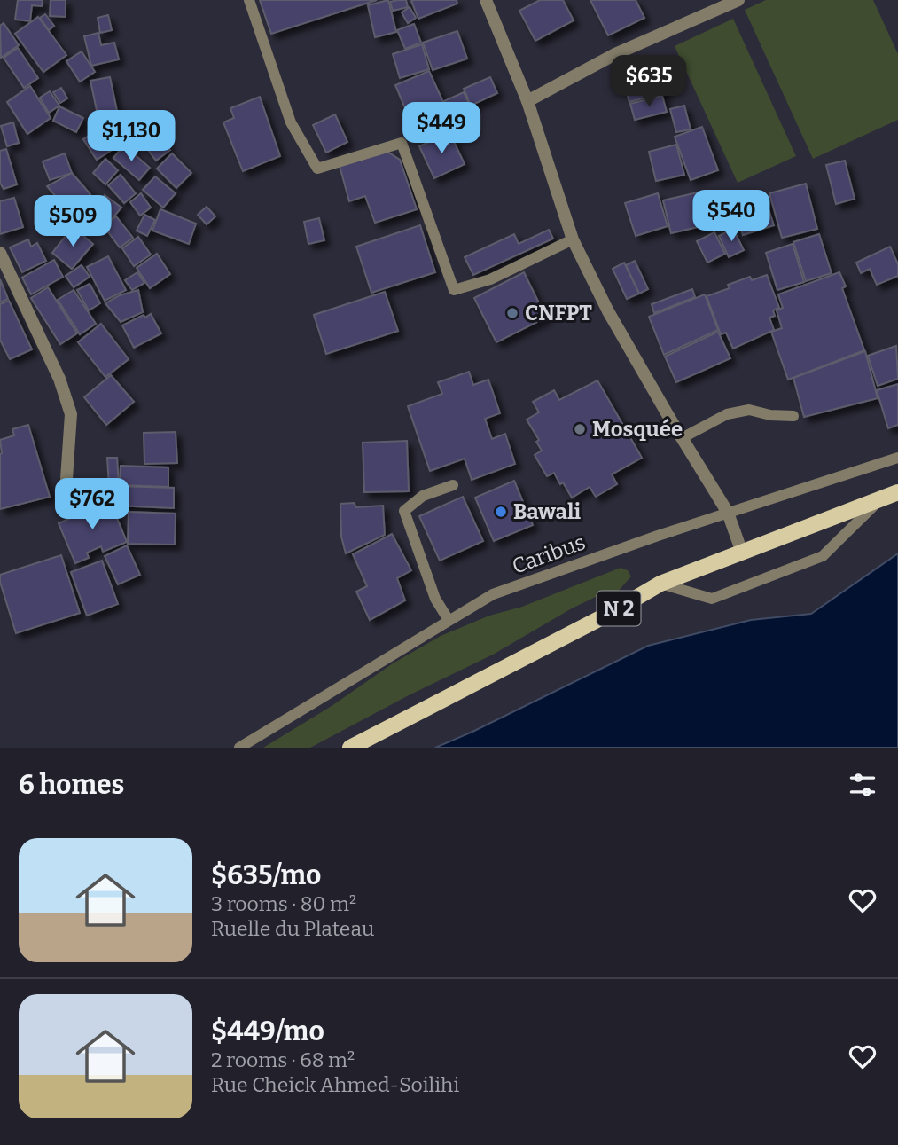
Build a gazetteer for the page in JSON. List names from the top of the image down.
{
  "streets": {
    "main road": ["N 2"],
    "lane": ["Caribus"]
  },
  "places": ["CNFPT", "Mosquée", "Bawali"],
  "page": {
    "price": [
      "$635",
      "$449",
      "$1,130",
      "$540",
      "$509",
      "$762"
    ],
    "heading": "6 homes",
    "list": [
      {
        "name": "$635/mo",
        "note": "3 rooms · 80 m² · Ruelle du Plateau"
      },
      {
        "name": "$449/mo",
        "note": "2 rooms · 68 m² · Rue Cheick Ahmed-Soilihi"
      }
    ]
  }
}
